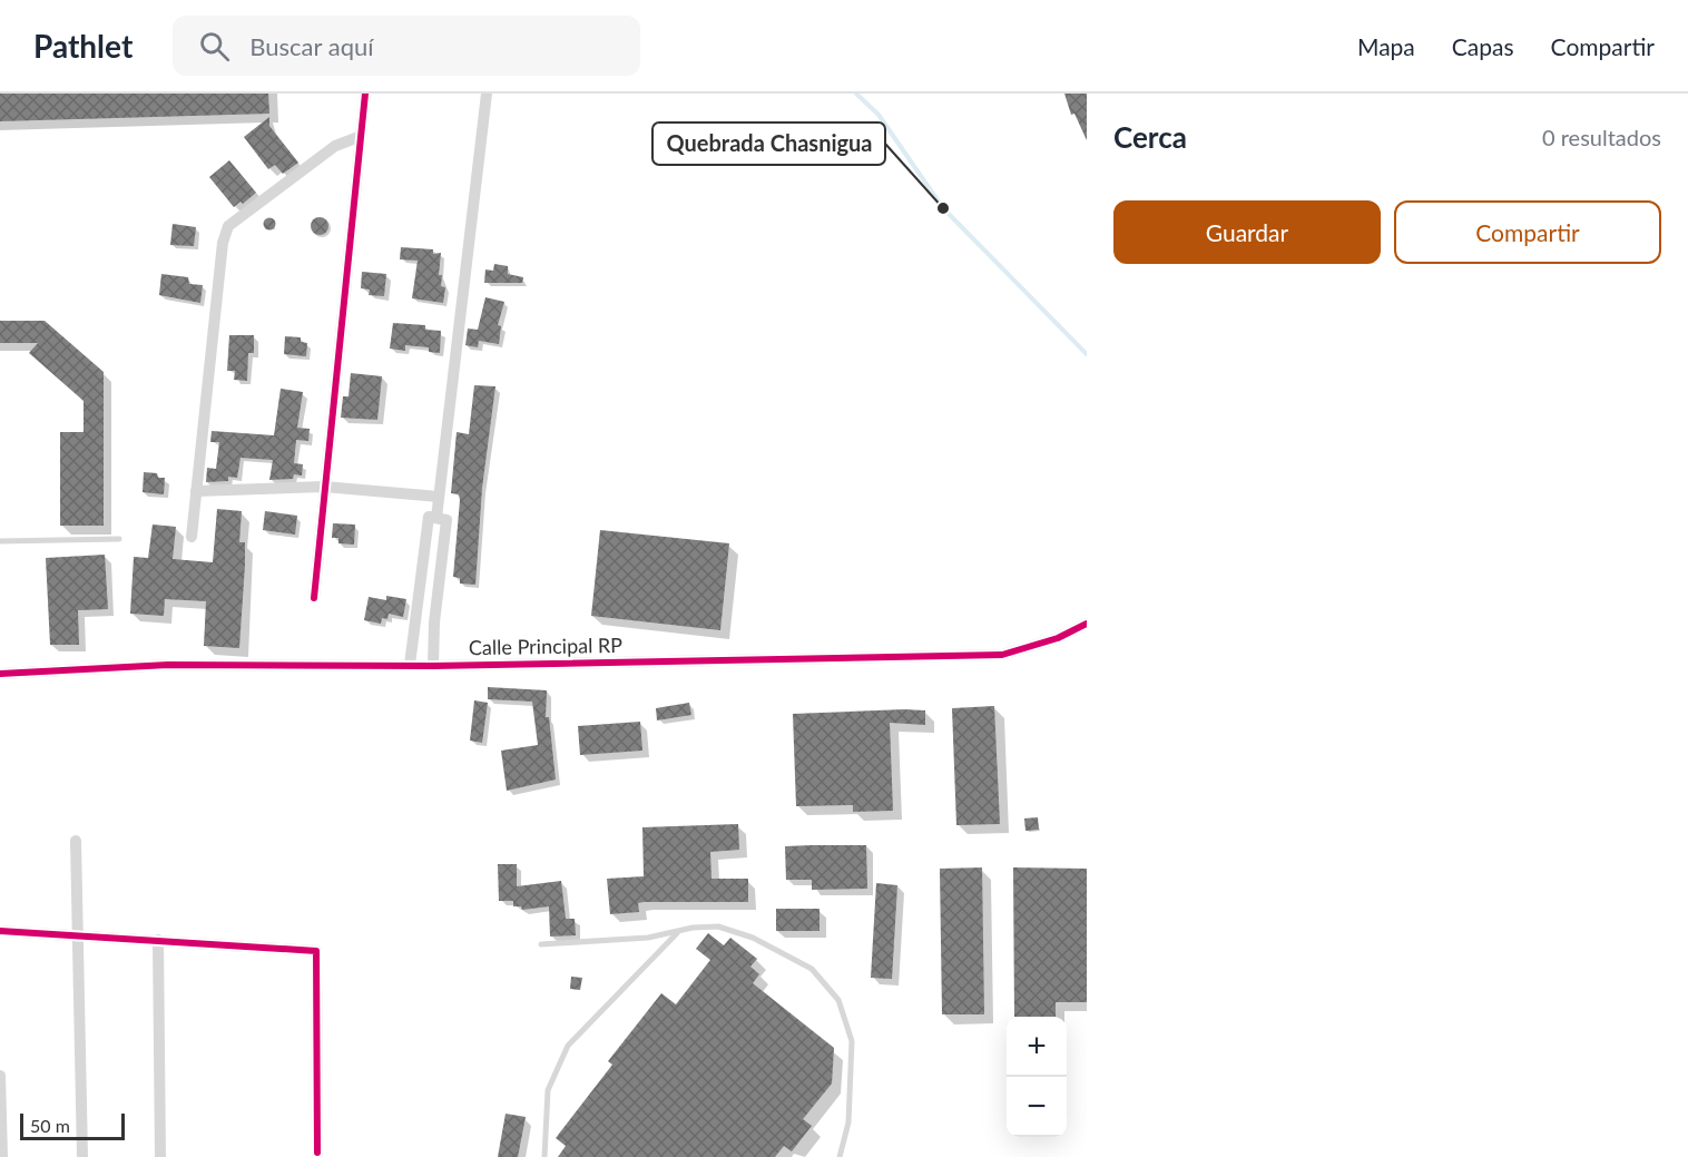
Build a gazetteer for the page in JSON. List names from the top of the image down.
{
  "streets": {
    "street": ["Calle Principal RP"]
  },
  "places": ["Quebrada Chasnigua"],
  "scale_bar": "50 m",
  "page": {
    "header": "Pathlet",
    "search": "Buscar aquí",
    "nav": ["Mapa", "Capas", "Compartir"],
    "heading": ["Cerca", "0 resultados"],
    "buttons": ["Guardar", "Compartir"],
    "map_buttons": ["+", "−"],
    "scale": "50 m"
  }
}
